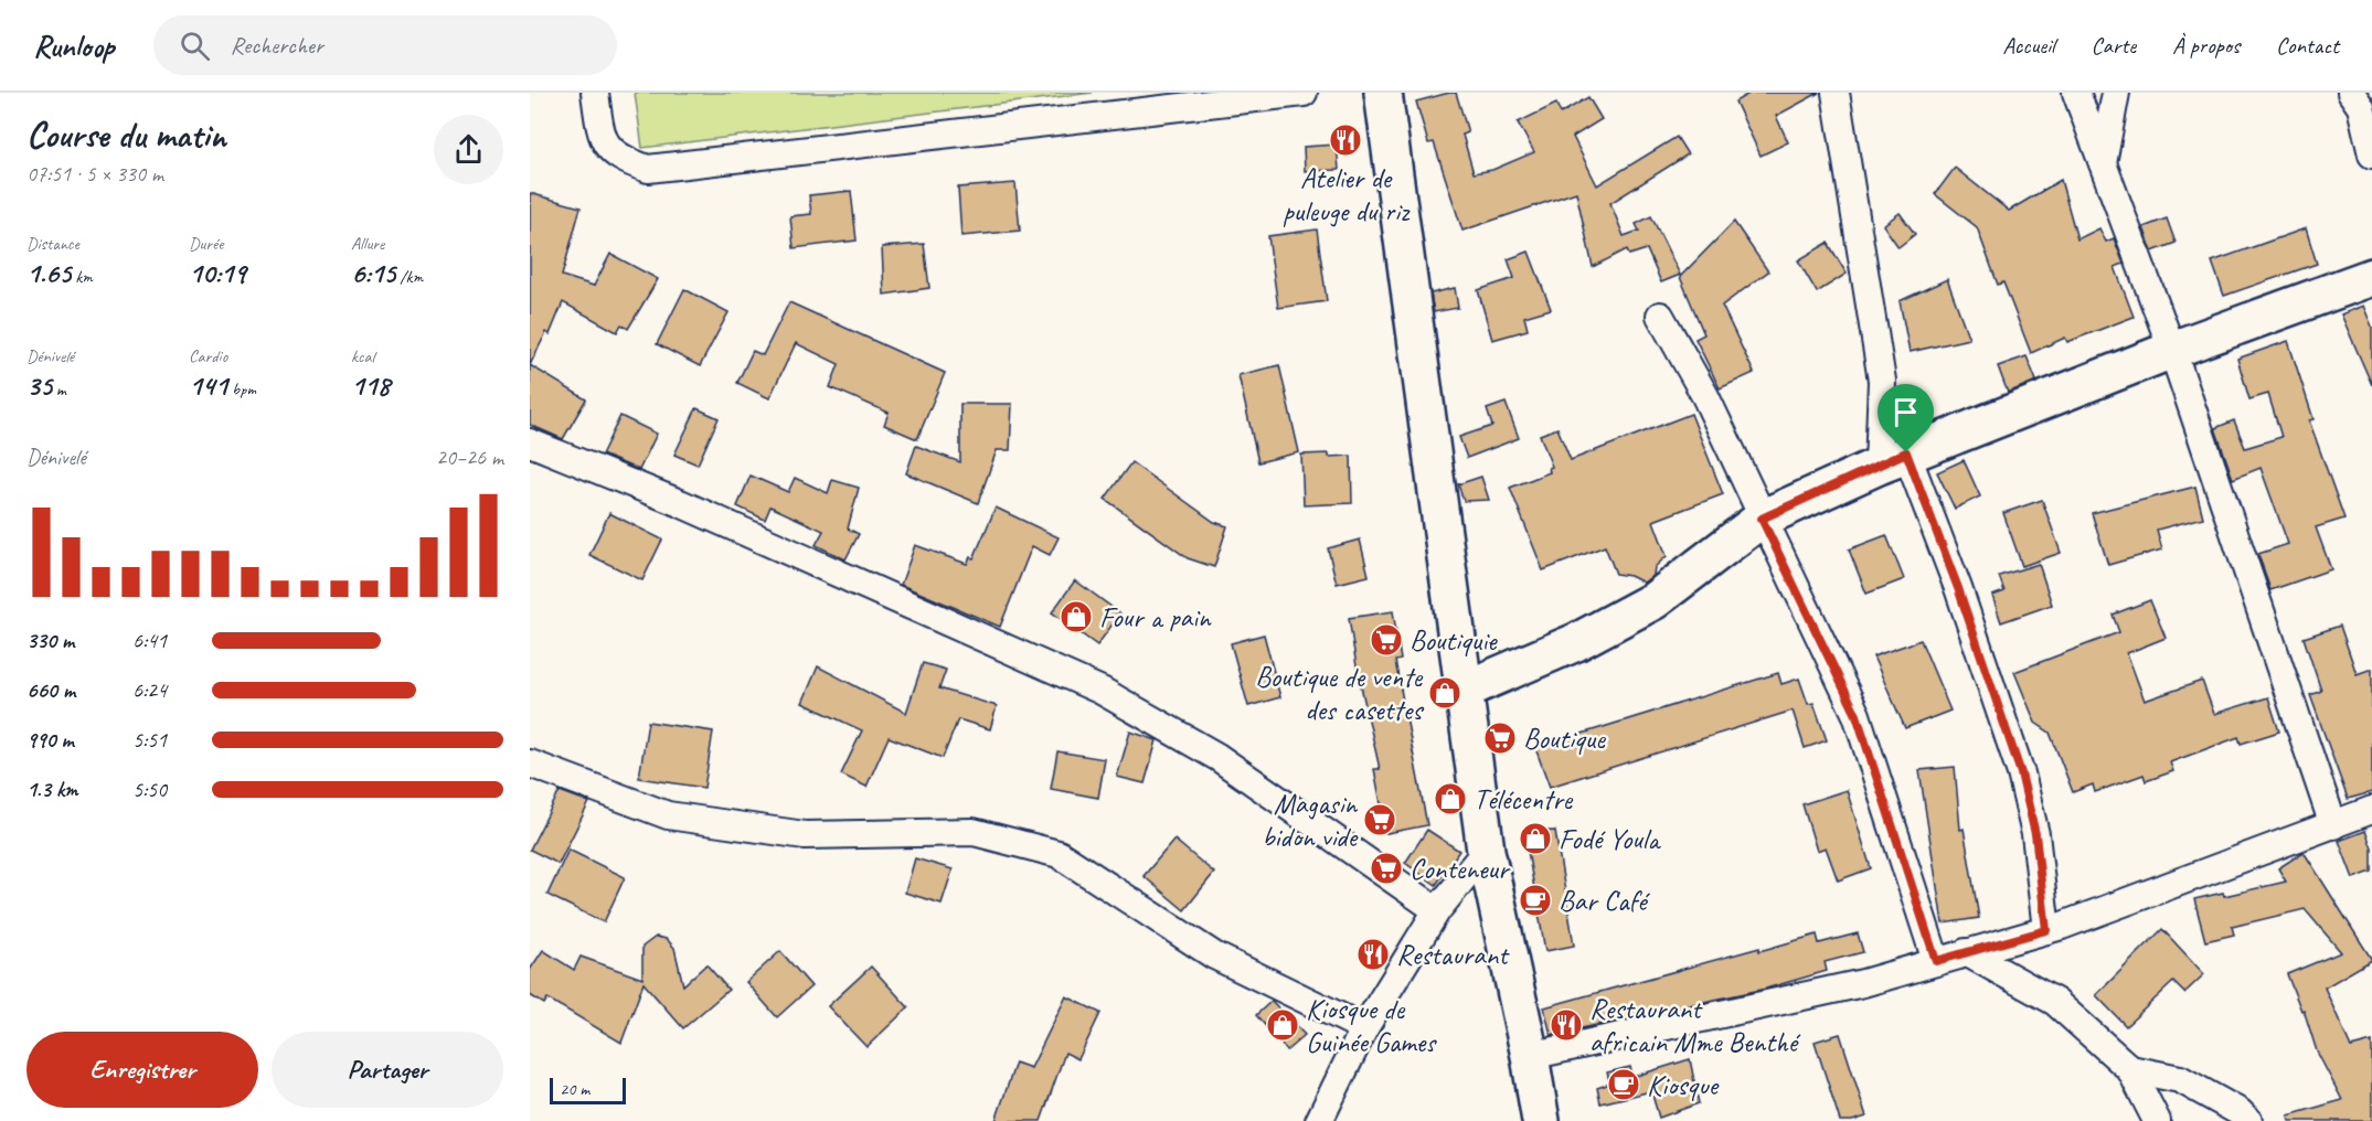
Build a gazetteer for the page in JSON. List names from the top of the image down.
{
  "places": {
    "restaurant": ["Atelier de puleuge du riz", "Restaurant", "Restaurant africain Mme Benthé"],
    "shop": [
      "Four a pain",
      "Boutique de vente des casettes",
      "Télécentre",
      "Fodé Youla",
      "Kiosque de Guinée Games"
    ],
    "supermarket": [
      "Boutiquie",
      "Boutique",
      "Magasin bidon vide",
      "Conteneur"
    ],
    "cafe": ["Bar Café", "Kiosque"]
  },
  "scale_bar": "20 m",
  "page": {
    "header": "Runloop",
    "search": "Rechercher",
    "nav": [
      "Accueil",
      "Carte",
      "À propos",
      "Contact"
    ],
    "heading": ["Course du matin", "07:51 · 5 × 330 m"],
    "stats": [
      ["Distance", "1.65 km"],
      ["Durée", "10:19"],
      ["Allure", "6:15 /km"],
      ["Dénivelé", "35 m"],
      ["Cardio", "141 bpm"],
      ["kcal", "118"]
    ],
    "chart": ["Dénivelé", "20–26 m"],
    "list": [
      {
        "name": "330 m",
        "note": "6:41"
      },
      {
        "name": "660 m",
        "note": "6:24"
      },
      {
        "name": "990 m",
        "note": "5:51"
      },
      {
        "name": "1.3 km",
        "note": "5:50"
      }
    ],
    "buttons": ["Enregistrer", "Partager"],
    "scale": "20 m"
  }
}
